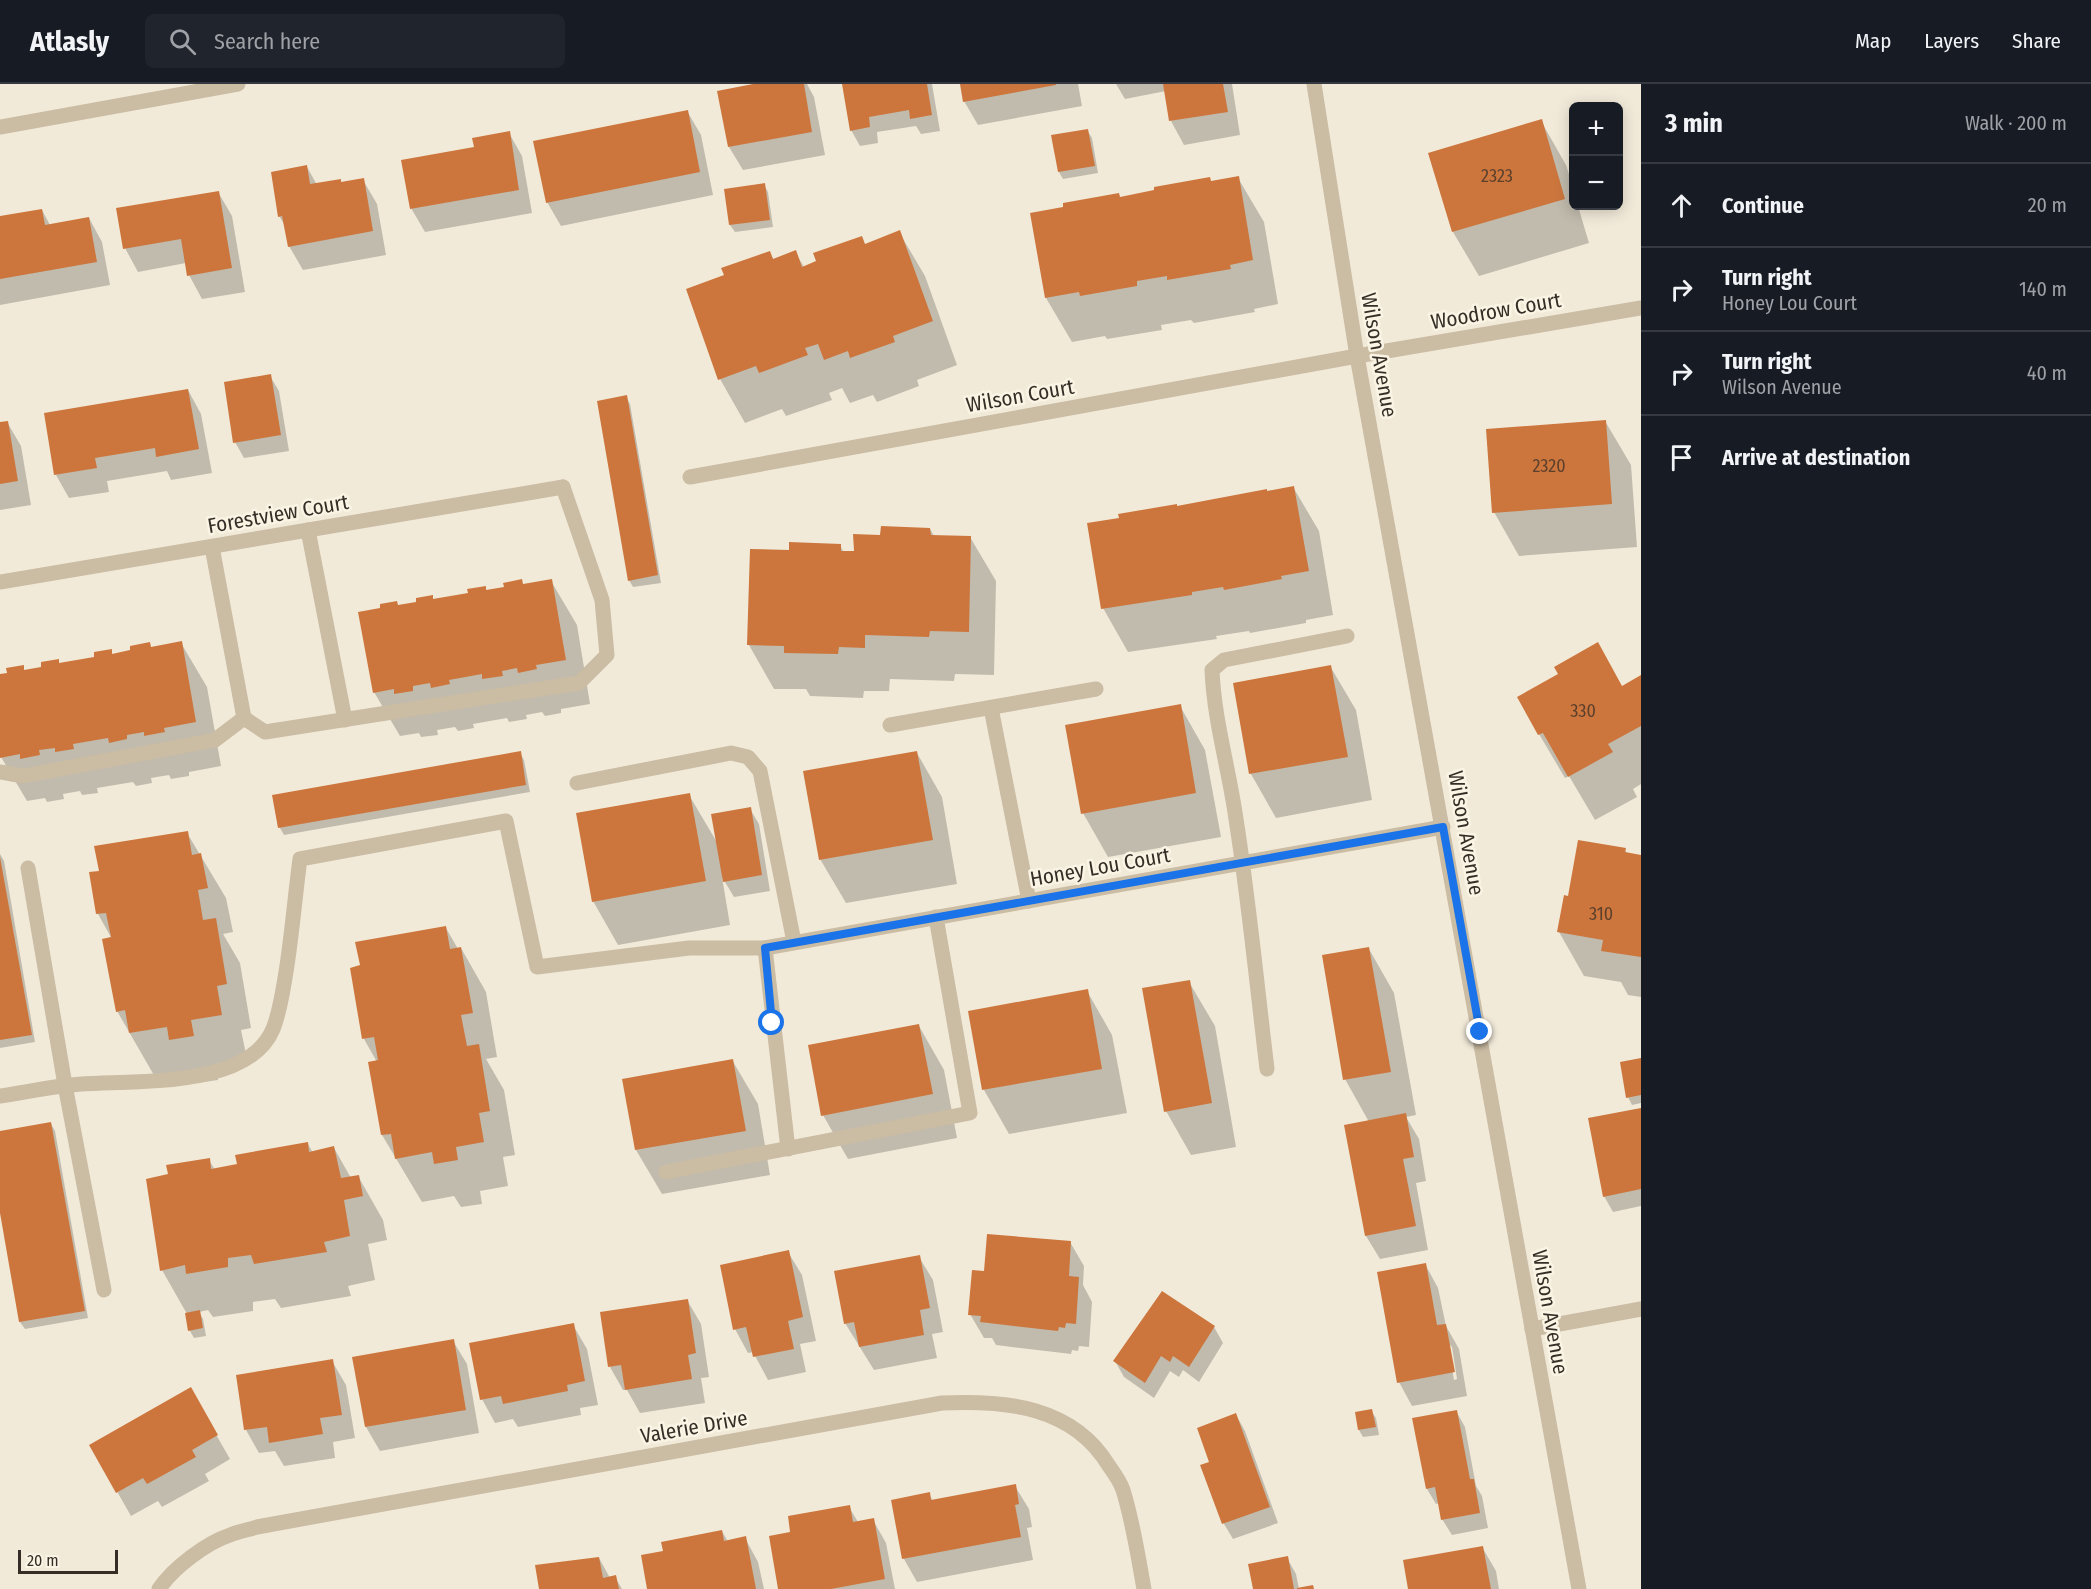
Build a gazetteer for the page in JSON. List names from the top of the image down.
{
  "streets": {
    "street": [
      "Woodrow Court",
      "Wilson Avenue",
      "Wilson Court",
      "Forestview Court",
      "Honey Lou Court",
      "Valerie Drive"
    ]
  },
  "crossings": [
    ["Woodrow Court", "Wilson Avenue"],
    ["Woodrow Court", "Wilson Court"],
    ["Wilson Avenue", "Wilson Court"],
    ["Wilson Avenue", "Honey Lou Court"]
  ],
  "house_numbers": [
    "2323",
    "2320",
    "330",
    "310"
  ],
  "scale_bar": "20 m",
  "page": {
    "header": "Atlasly",
    "search": "Search here",
    "nav": ["Map", "Layers", "Share"],
    "heading": ["3 min", "Walk · 200 m"],
    "map_buttons": ["+", "−"],
    "list": [
      ["Continue", "20 m"],
      ["Turn right", "Honey Lou Court", "140 m"],
      ["Turn right", "Wilson Avenue", "40 m"],
      "Arrive at destination"
    ],
    "scale": "20 m"
  }
}
